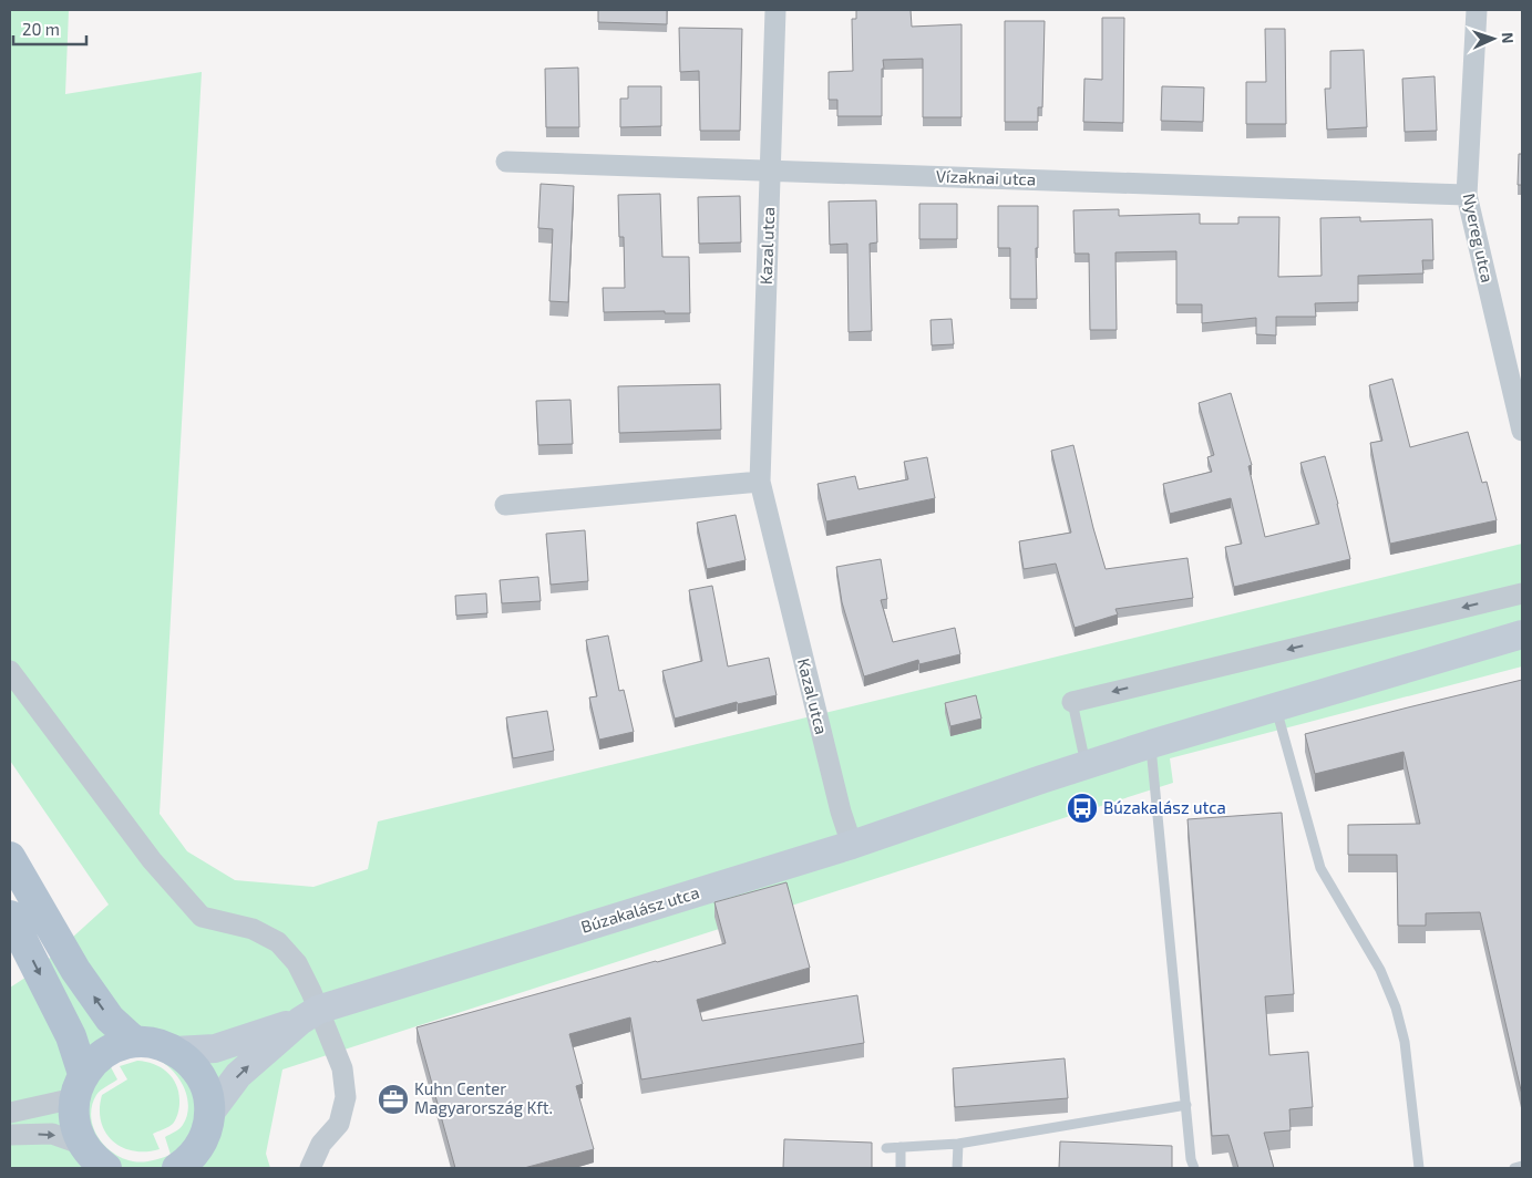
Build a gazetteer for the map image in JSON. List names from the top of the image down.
{
  "streets": {
    "street": [
      "Vízaknai utca",
      "Nyereg utca",
      "Kazal utca",
      "Búzakalász utca"
    ]
  },
  "crossings": [
    ["Vízaknai utca", "Nyereg utca"],
    ["Vízaknai utca", "Kazal utca"],
    ["Kazal utca", "Búzakalász utca"]
  ],
  "places": {
    "bus stop": ["Búzakalász utca"],
    "office": ["Kuhn Center Magyarország Kft."]
  },
  "scale_bar": "20 m",
  "north": "right"
}
